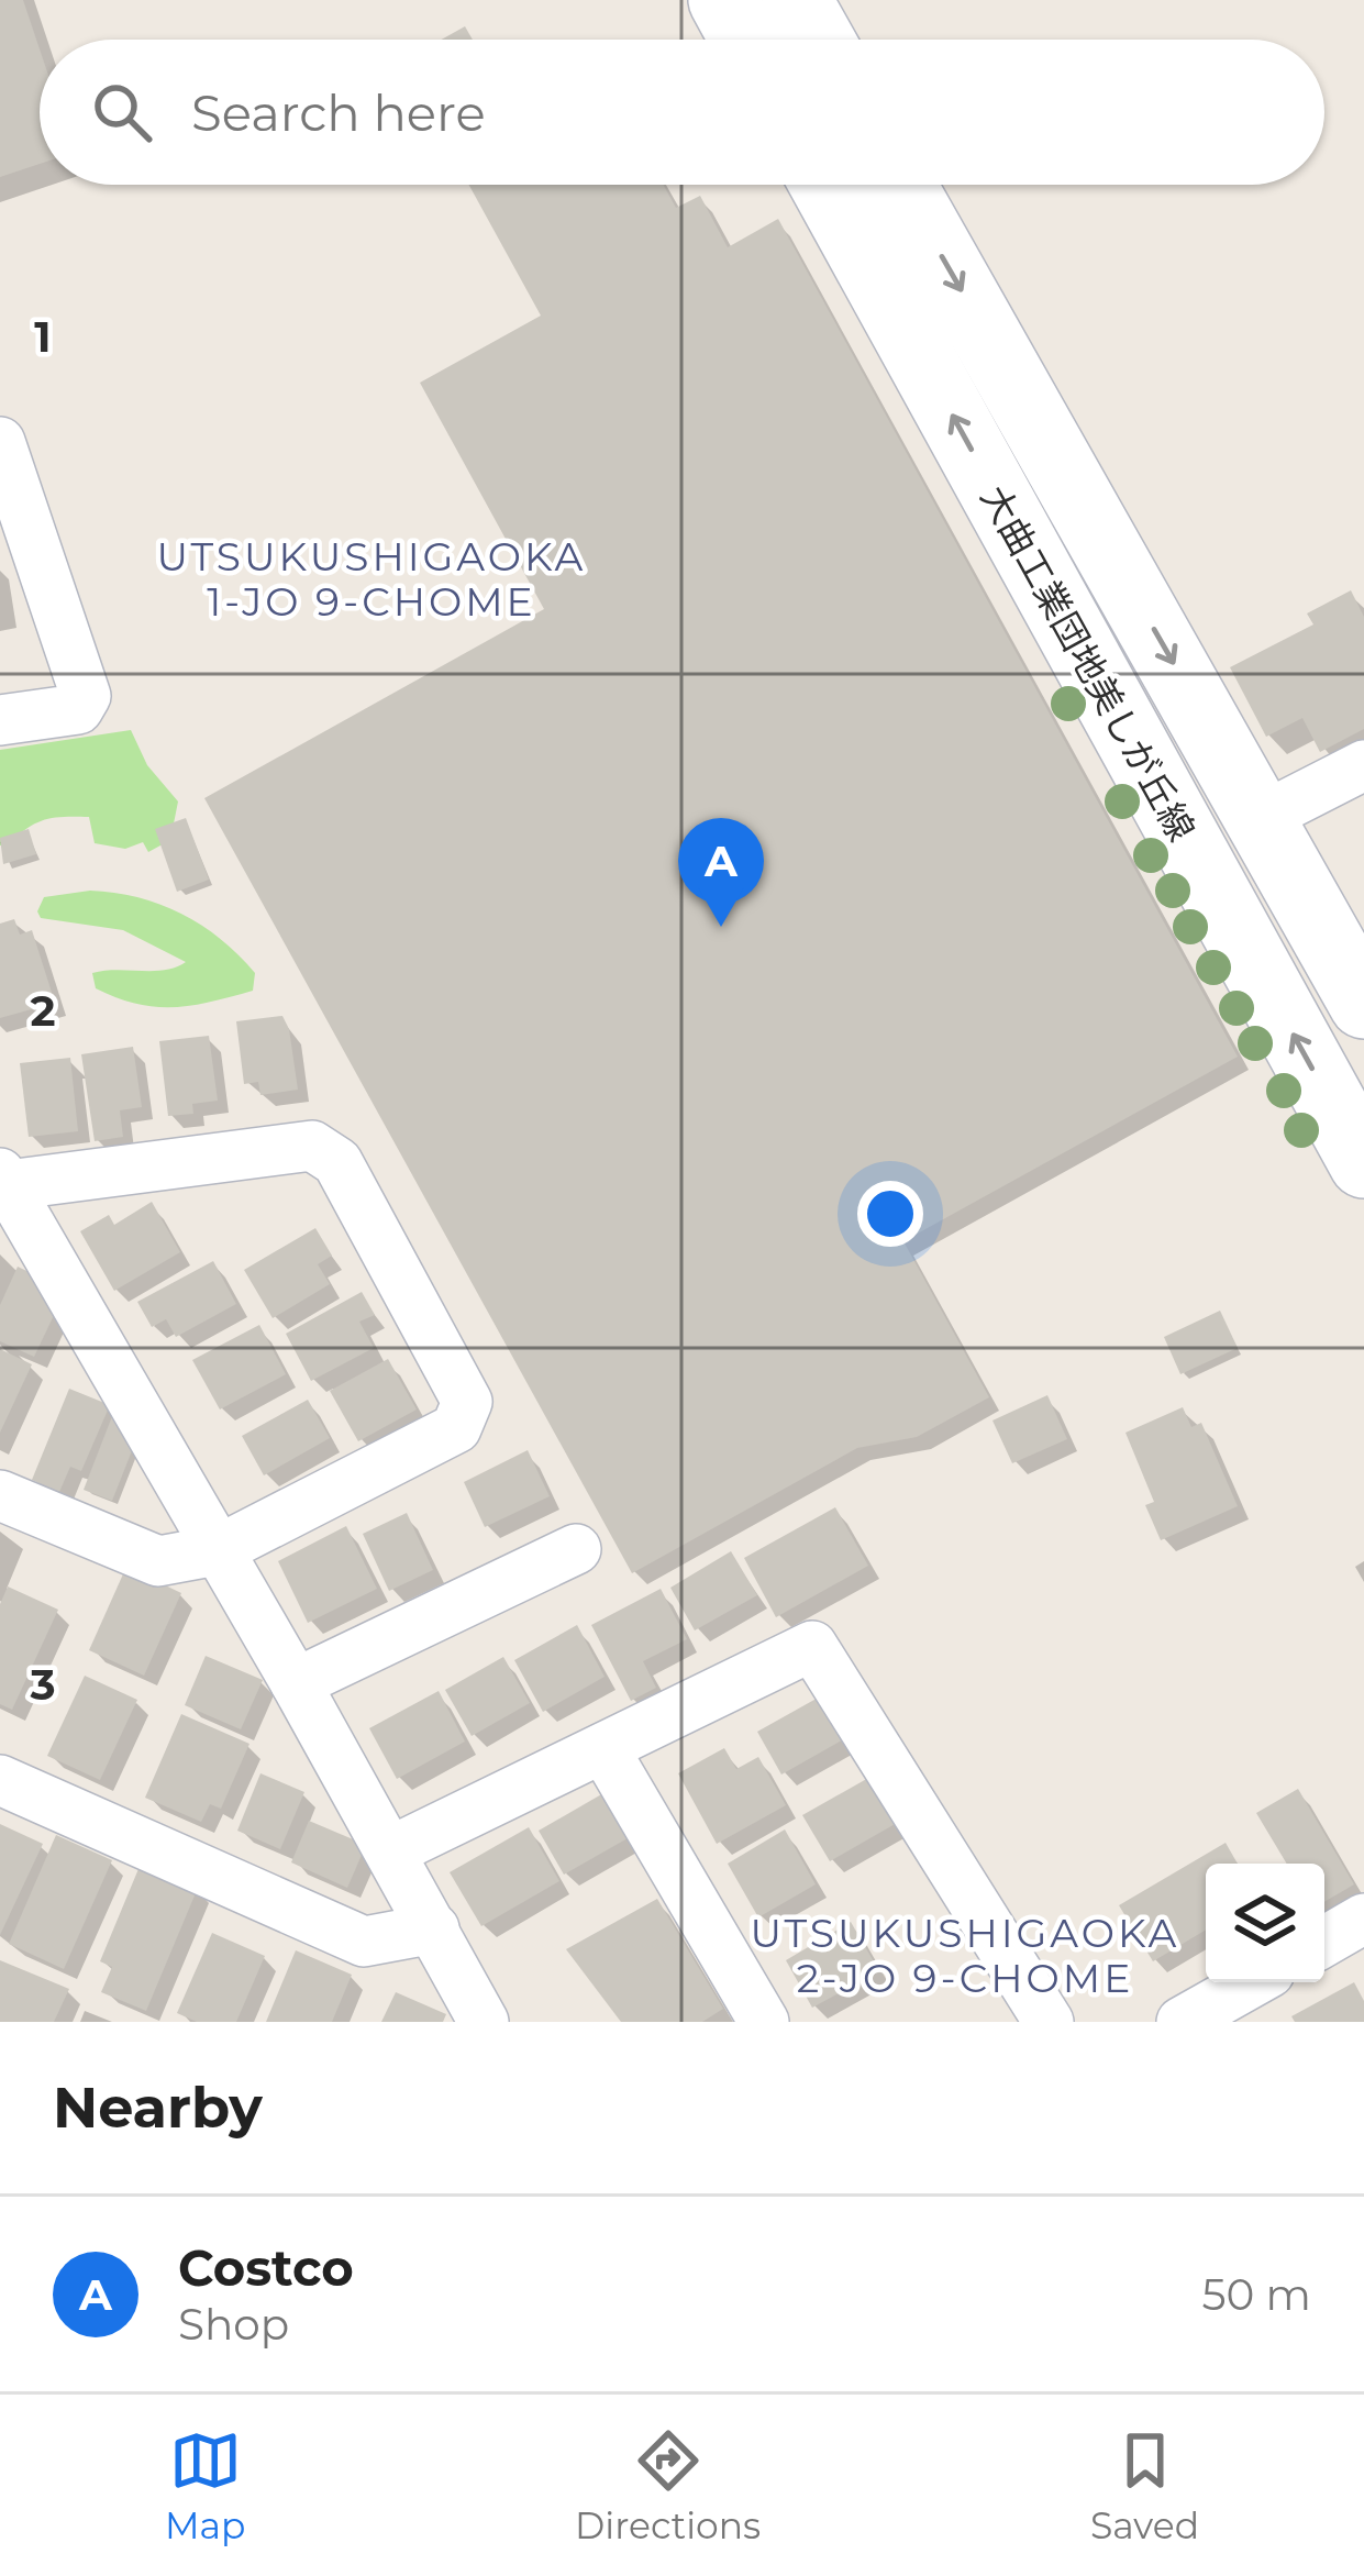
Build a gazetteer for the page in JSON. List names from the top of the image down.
{
  "streets": {
    "main road": ["大曲工業団地美しが丘線"]
  },
  "districts": ["UTSUKUSHIGAOKA 1-JO 9-CHOME", "UTSUKUSHIGAOKA 2-JO 9-CHOME"],
  "page": {
    "search": "Search here",
    "pins": "A",
    "heading": "Nearby",
    "list": [
      {
        "mark": "A",
        "name": "Costco",
        "note": "Shop",
        "value": "50 m"
      }
    ],
    "nav": ["Map", "Directions", "Saved"]
  },
  "grid": {
    "rows": ["1", "2", "3"]
  }
}
